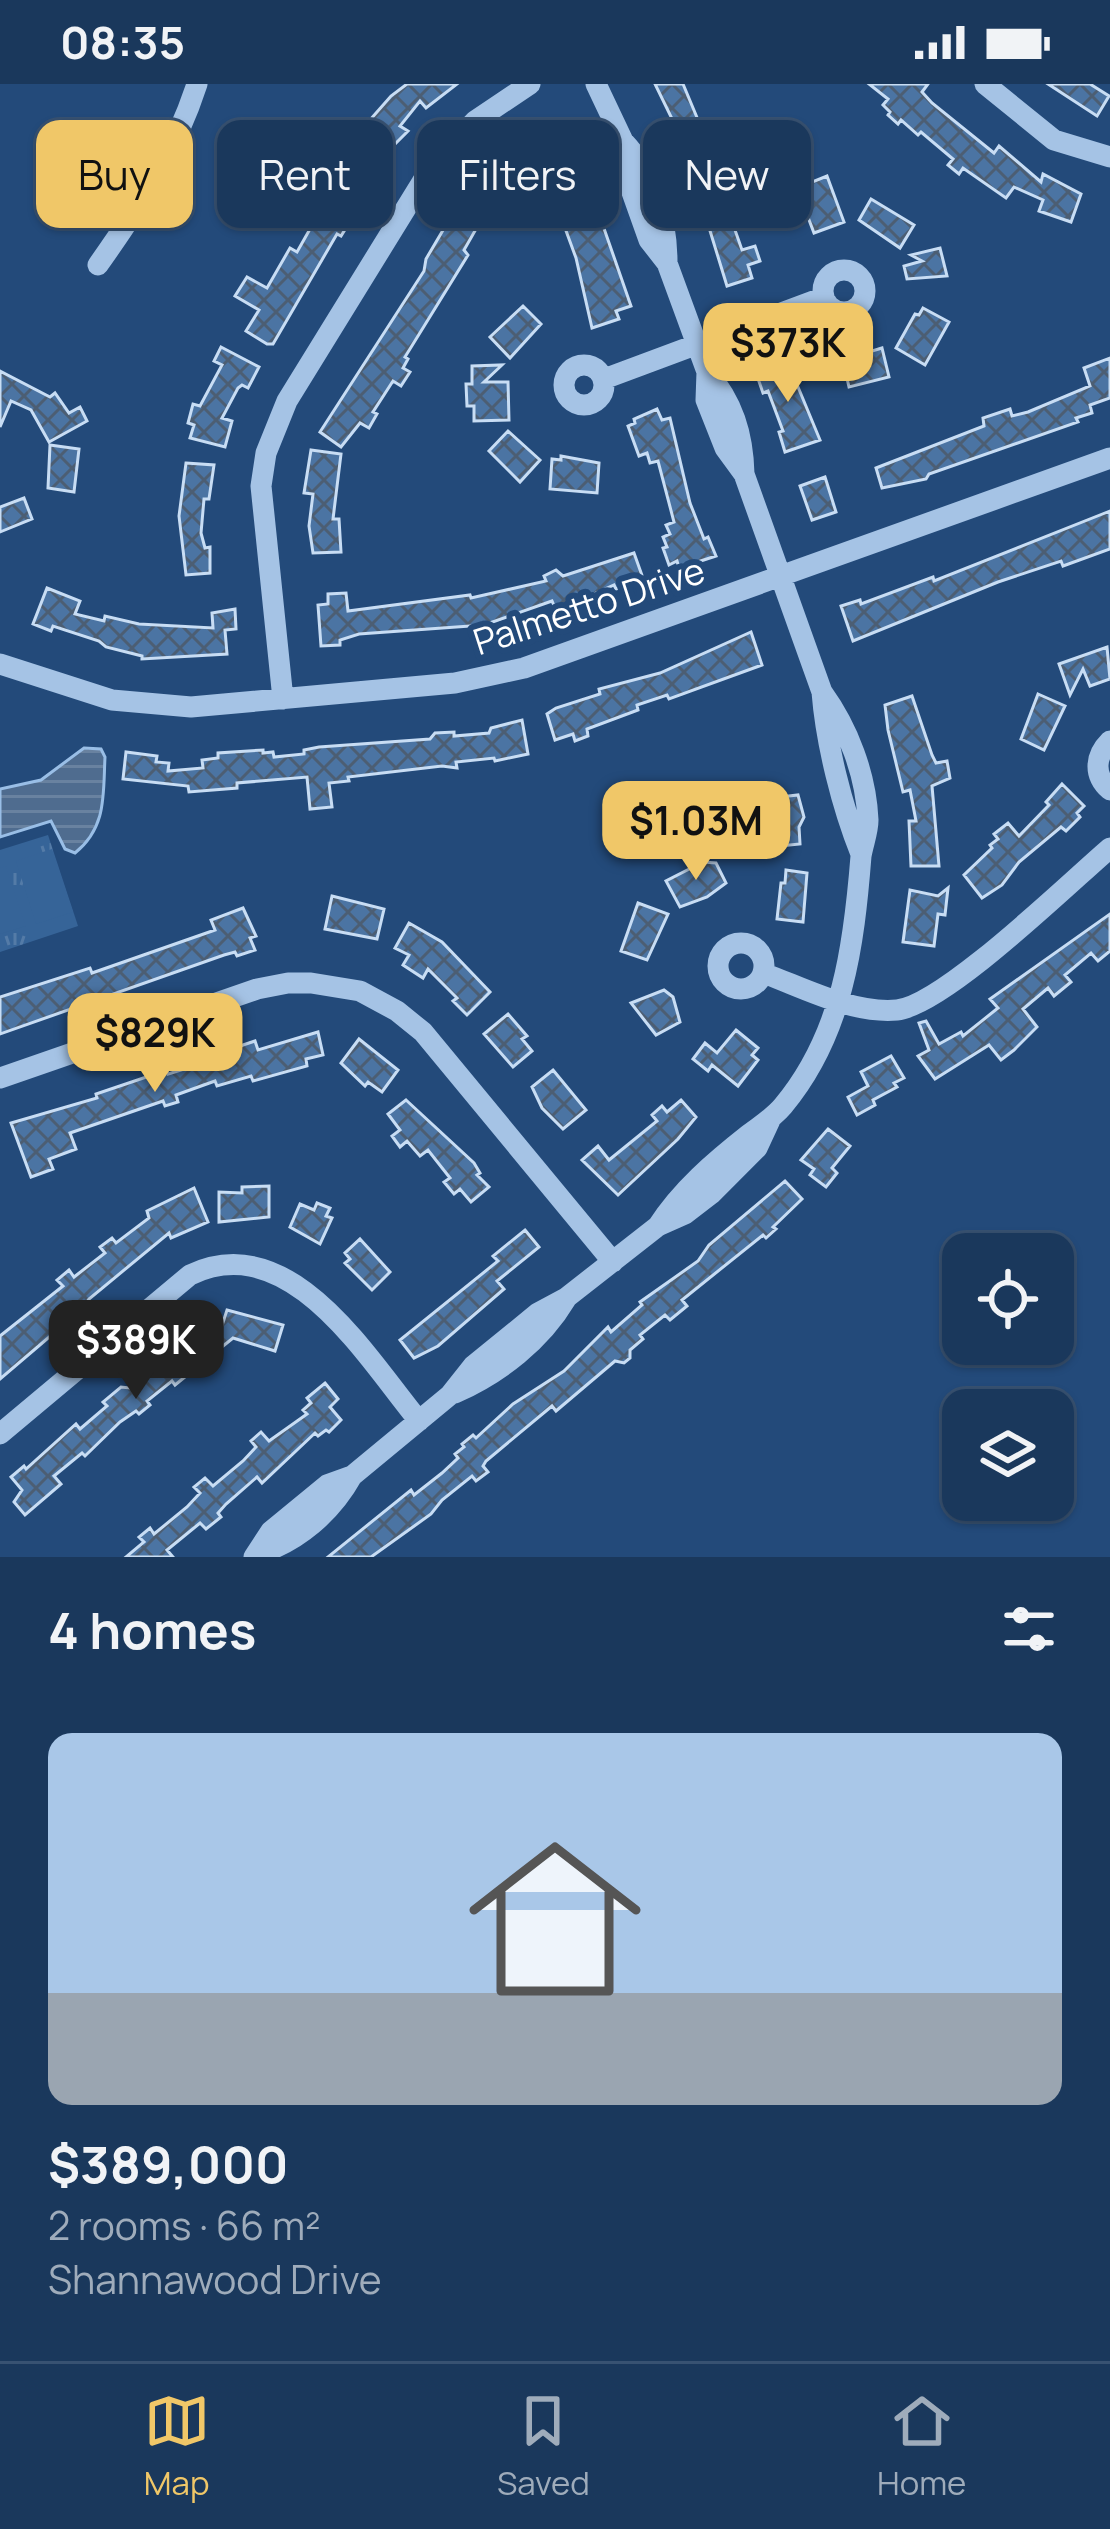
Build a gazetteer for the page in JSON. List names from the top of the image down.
{
  "streets": {
    "street": ["Palmetto Drive"]
  },
  "page": {
    "status": "08:35",
    "chip": [
      "Buy",
      "Rent",
      "Filters",
      "New"
    ],
    "price": [
      "$373K",
      "$1.03M",
      "$829K",
      "$389K"
    ],
    "heading": "4 homes",
    "list": [
      {
        "name": "$389,000",
        "note": "2 rooms · 66 m² · Shannawood Drive"
      }
    ],
    "tabs": ["Map", "Saved", "Home"]
  }
}
